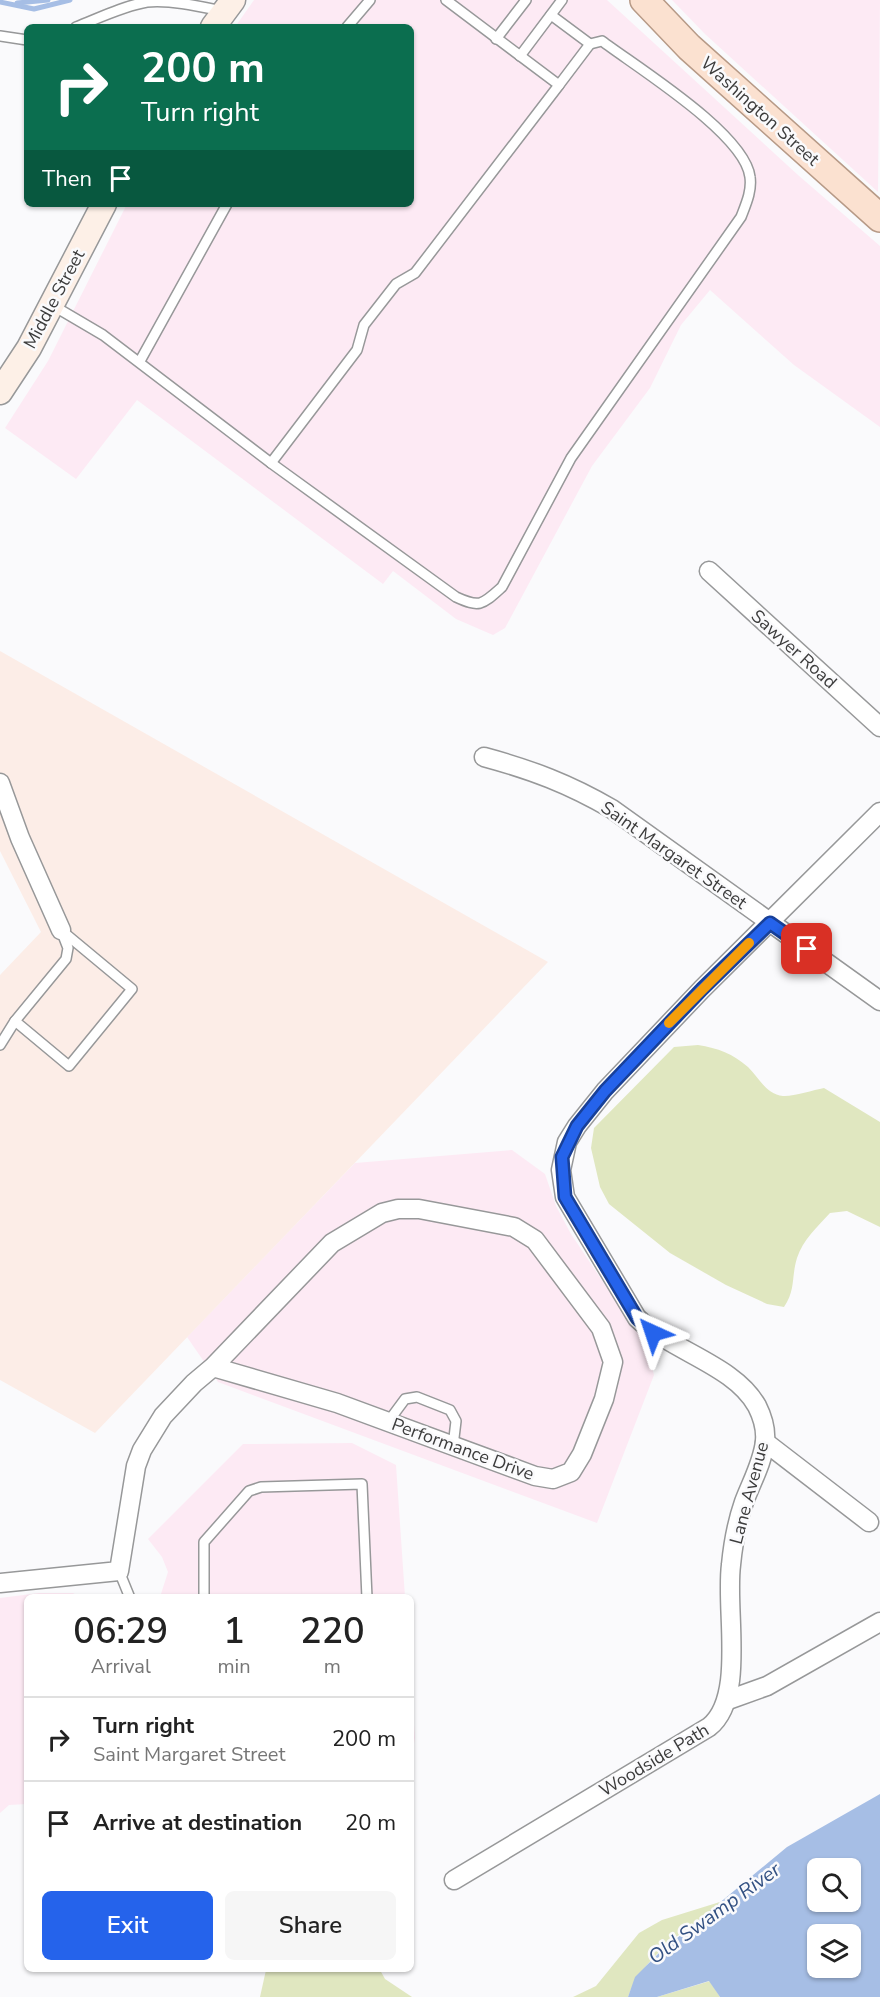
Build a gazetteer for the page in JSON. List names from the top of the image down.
{
  "streets": {
    "main road": ["Washington Street", "Middle Street"],
    "street": [
      "Sawyer Road",
      "Saint Margaret Street",
      "Performance Drive",
      "Lane Avenue",
      "Woodside Path"
    ]
  },
  "crossings": [
    ["Saint Margaret Street", "Lane Avenue"],
    ["Lane Avenue", "Woodside Path"]
  ],
  "water": ["Old Swamp River"],
  "page": {
    "turn": ["200 m", "Turn right"],
    "then": "Then",
    "eta": [
      "06:29",
      "Arrival",
      "1",
      "min",
      "220",
      "m"
    ],
    "list": [
      {
        "name": "Turn right",
        "note": "Saint Margaret Street",
        "value": "200 m"
      },
      {
        "name": "Arrive at destination",
        "value": "20 m"
      }
    ],
    "buttons": ["Exit", "Share"]
  }
}
